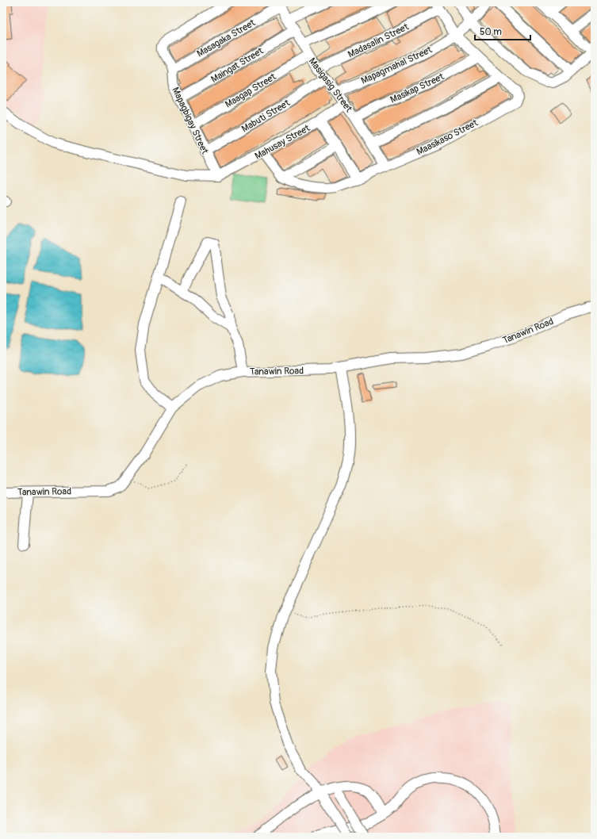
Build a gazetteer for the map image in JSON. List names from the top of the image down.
{
  "streets": {
    "street": [
      "Masagaka Street",
      "Madasalin Street",
      "Maingat Street",
      "Mapagmahal Street",
      "Masigasig Street",
      "Masikap Street",
      "Maagap Street",
      "Mabuti Street",
      "Mapagbigay Street",
      "Maasikaso Street",
      "Mahusay Street",
      "Tanawin Road"
    ]
  },
  "crossings": [
    ["Masagaka Street", "Masigasig Street"],
    ["Masagaka Street", "Mapagbigay Street"],
    ["Madasalin Street", "Masigasig Street"],
    ["Madasalin Street", "Maasikaso Street"],
    ["Maingat Street", "Masigasig Street"],
    ["Maingat Street", "Mapagbigay Street"],
    ["Mapagmahal Street", "Masigasig Street"],
    ["Mapagmahal Street", "Maasikaso Street"],
    ["Masigasig Street", "Masikap Street"],
    ["Masigasig Street", "Maagap Street"],
    ["Masigasig Street", "Mabuti Street"],
    ["Masigasig Street", "Maasikaso Street"],
    ["Masigasig Street", "Mahusay Street"],
    ["Masikap Street", "Maasikaso Street"],
    ["Maagap Street", "Mapagbigay Street"],
    ["Mabuti Street", "Mapagbigay Street"],
    ["Mapagbigay Street", "Mahusay Street"]
  ],
  "scale_bar": "50 m"
}
